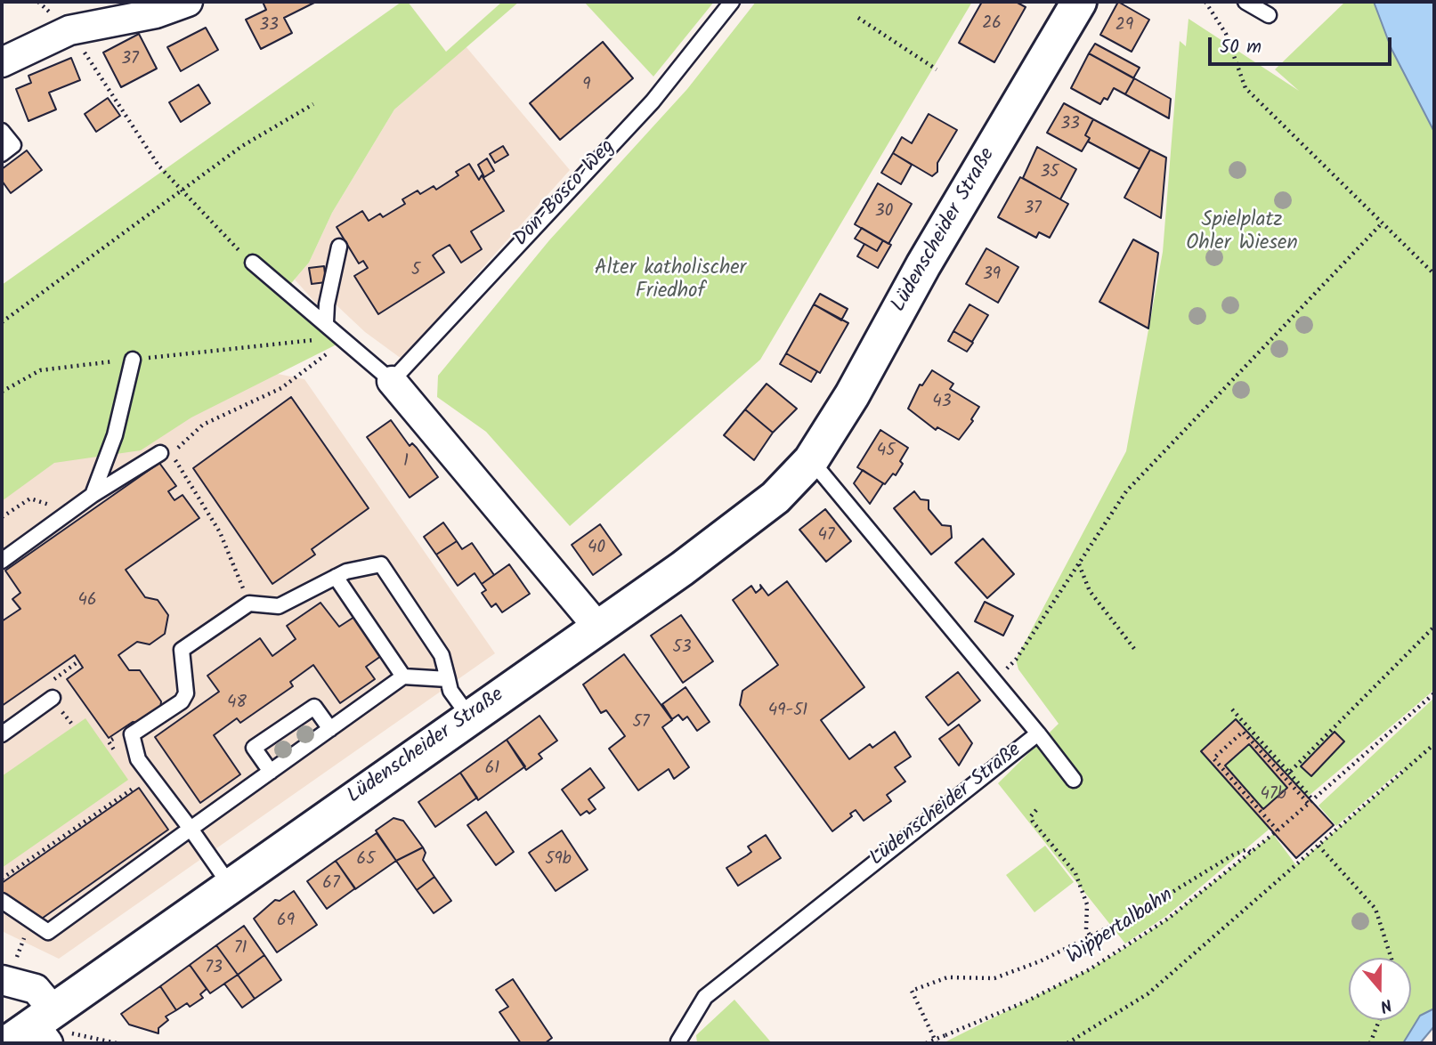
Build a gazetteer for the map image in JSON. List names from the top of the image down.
{
  "streets": {
    "main road": ["Lüdenscheider Straße"],
    "lane": ["Don-Bosco-Weg"],
    "path": ["Wippertalbahn"]
  },
  "parks": ["Spielplatz Ohler Wiesen", "Alter katholischer Friedhof"],
  "house_numbers": [
    "26",
    "33",
    "29",
    "37",
    "9",
    "33",
    "35",
    "37",
    "30",
    "5",
    "39",
    "43",
    "45",
    "1",
    "47",
    "40",
    "46",
    "53",
    "48",
    "49-51",
    "57",
    "61",
    "47b",
    "65",
    "59b",
    "67",
    "69",
    "71",
    "73"
  ],
  "scale_bar": "50 m",
  "north": "bottom"
}
